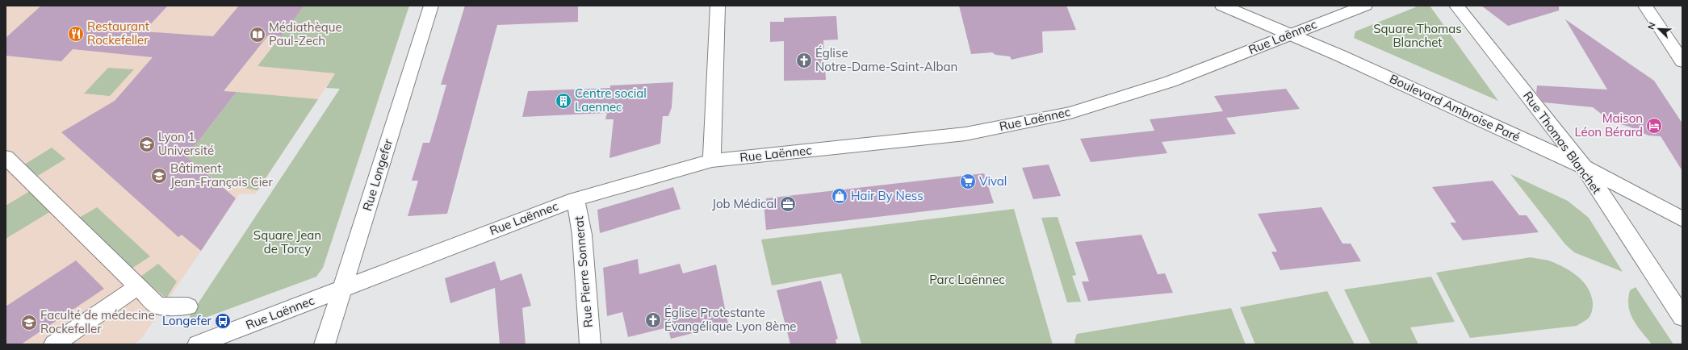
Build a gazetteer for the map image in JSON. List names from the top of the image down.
{
  "streets": {
    "street": [
      "Rue Laënnec",
      "Boulevard Ambroise Paré",
      "Rue Thomas Blanchet",
      "Rue Longefer",
      "Rue Pierre Sonnerat"
    ]
  },
  "crossings": [
    ["Rue Laënnec", "Boulevard Ambroise Paré"],
    ["Rue Laënnec", "Rue Longefer"],
    ["Rue Laënnec", "Rue Pierre Sonnerat"],
    ["Boulevard Ambroise Paré", "Rue Thomas Blanchet"]
  ],
  "parks": ["Square Thomas Blanchet", "Square Jean de Torcy", "Parc Laënnec"],
  "places": {
    "restaurant": ["Restaurant Rockefeller"],
    "library": ["Médiathèque Paul-Zech"],
    "church": ["Église Notre-Dame-Saint-Alban", "Église Protestante Évangélique Lyon 8ème"],
    "building": ["Centre social Laennec"],
    "hotel": ["Maison Léon Bérard"],
    "school or university": ["Lyon 1 Université", "Bâtiment Jean-François Cier", "Faculté de médecine Rockefeller"],
    "supermarket": ["Vival"],
    "shop": ["Hair By Ness"],
    "office": ["Job Médical"],
    "bus stop": ["Longefer"]
  },
  "north": "top left"
}
